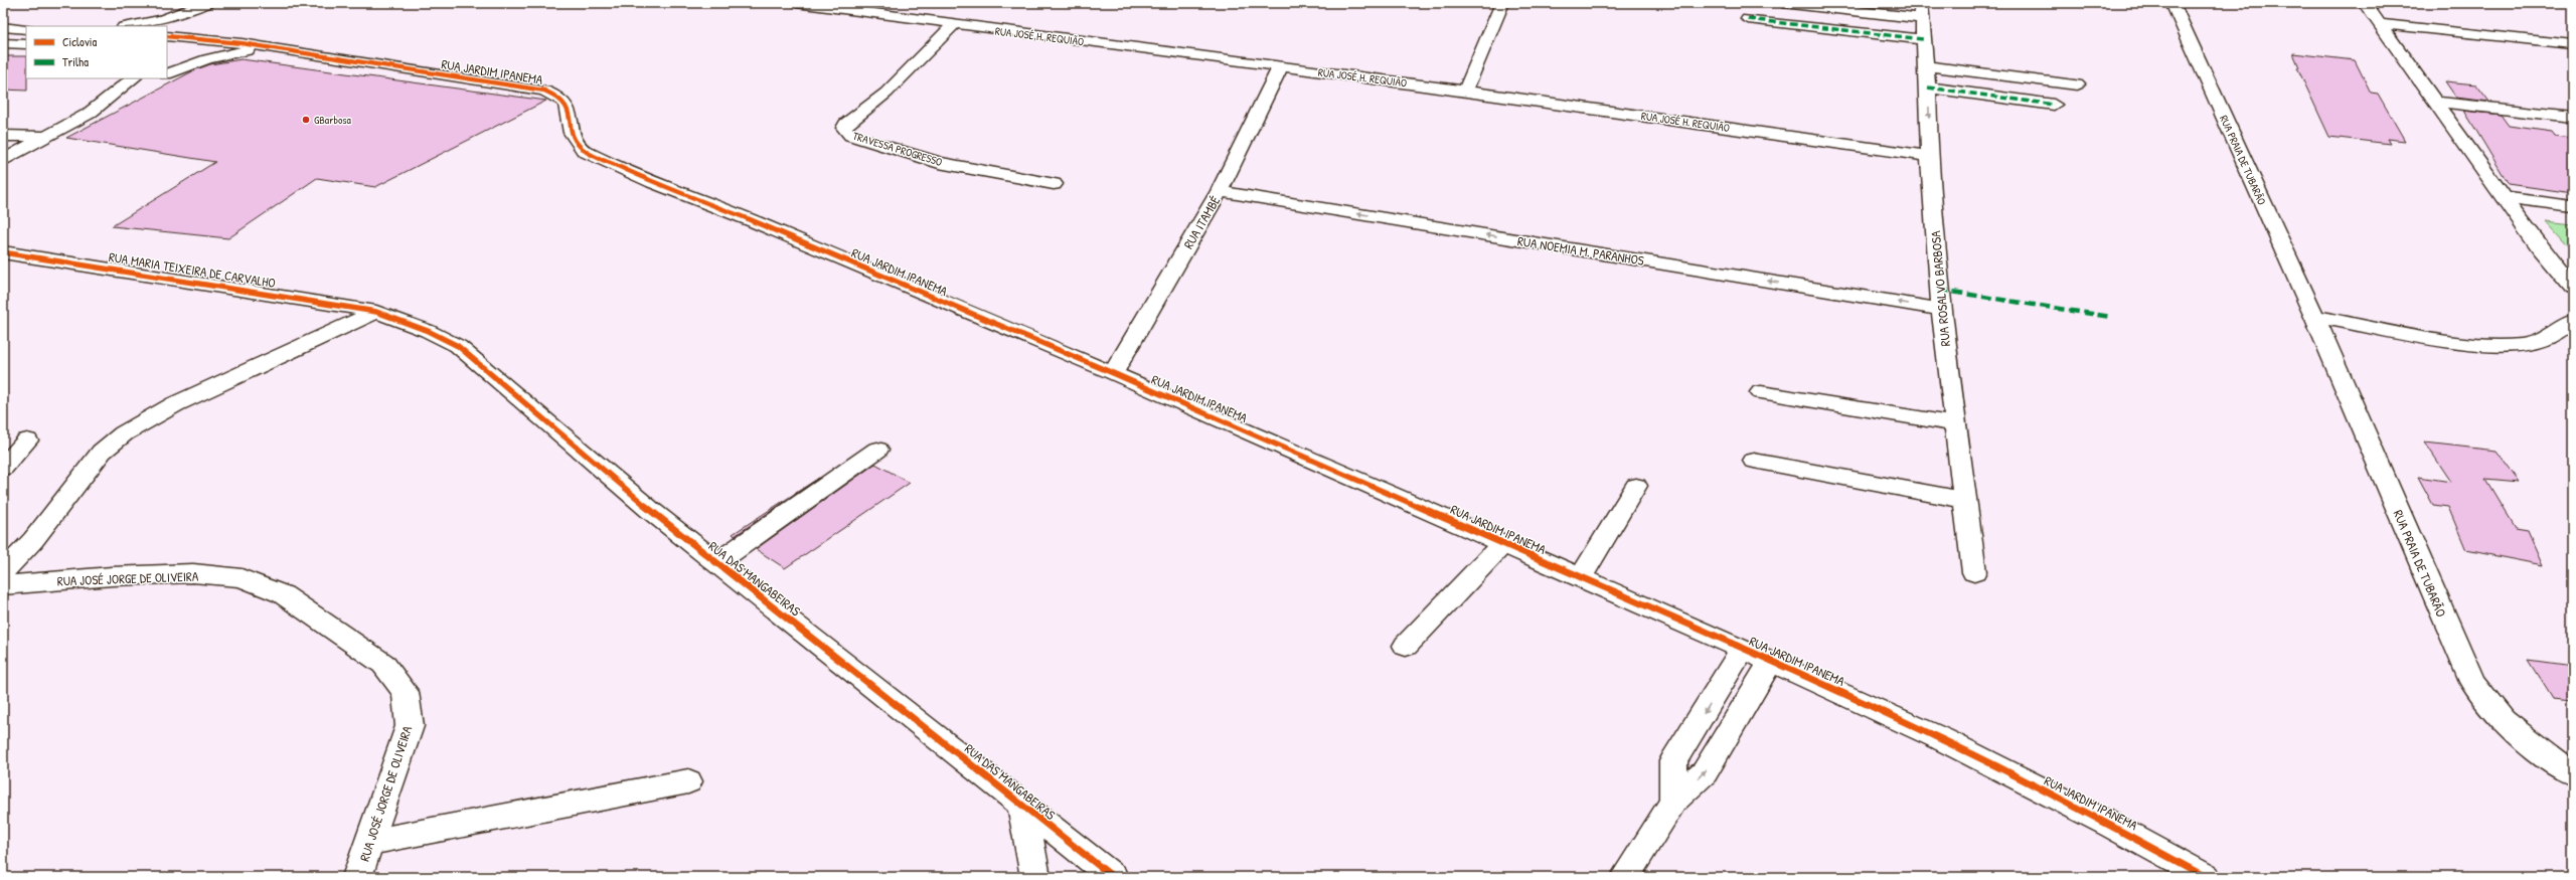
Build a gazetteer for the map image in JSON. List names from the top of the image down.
{
  "streets": {
    "street": [
      "RUA JOSÉ H. REQUIÃO",
      "RUA JARDIM IPANEMA",
      "TRAVESSA PROGRESSO",
      "RUA PRAIA DE TUBARÃO",
      "RUA ITAMBÉ",
      "RUA NOEMIA M. PARANHOS",
      "RUA MARIA TEIXEIRA DE CARVALHO",
      "RUA ROSALVO BARBOSA",
      "RUA JOSÉ JORGE DE OLIVEIRA",
      "RUA DAS MANGABEIRAS"
    ]
  },
  "crossings": [
    ["RUA JOSÉ H. REQUIÃO", "TRAVESSA PROGRESSO"],
    ["RUA JOSÉ H. REQUIÃO", "RUA ITAMBÉ"],
    ["RUA JOSÉ H. REQUIÃO", "RUA ROSALVO BARBOSA"],
    ["RUA JARDIM IPANEMA", "RUA ITAMBÉ"],
    ["RUA ITAMBÉ", "RUA NOEMIA M. PARANHOS"],
    ["RUA NOEMIA M. PARANHOS", "RUA ROSALVO BARBOSA"],
    ["RUA MARIA TEIXEIRA DE CARVALHO", "RUA DAS MANGABEIRAS"]
  ],
  "places": ["GBarbosa"],
  "legend": ["Ciclovia", "Trilha"]
}
